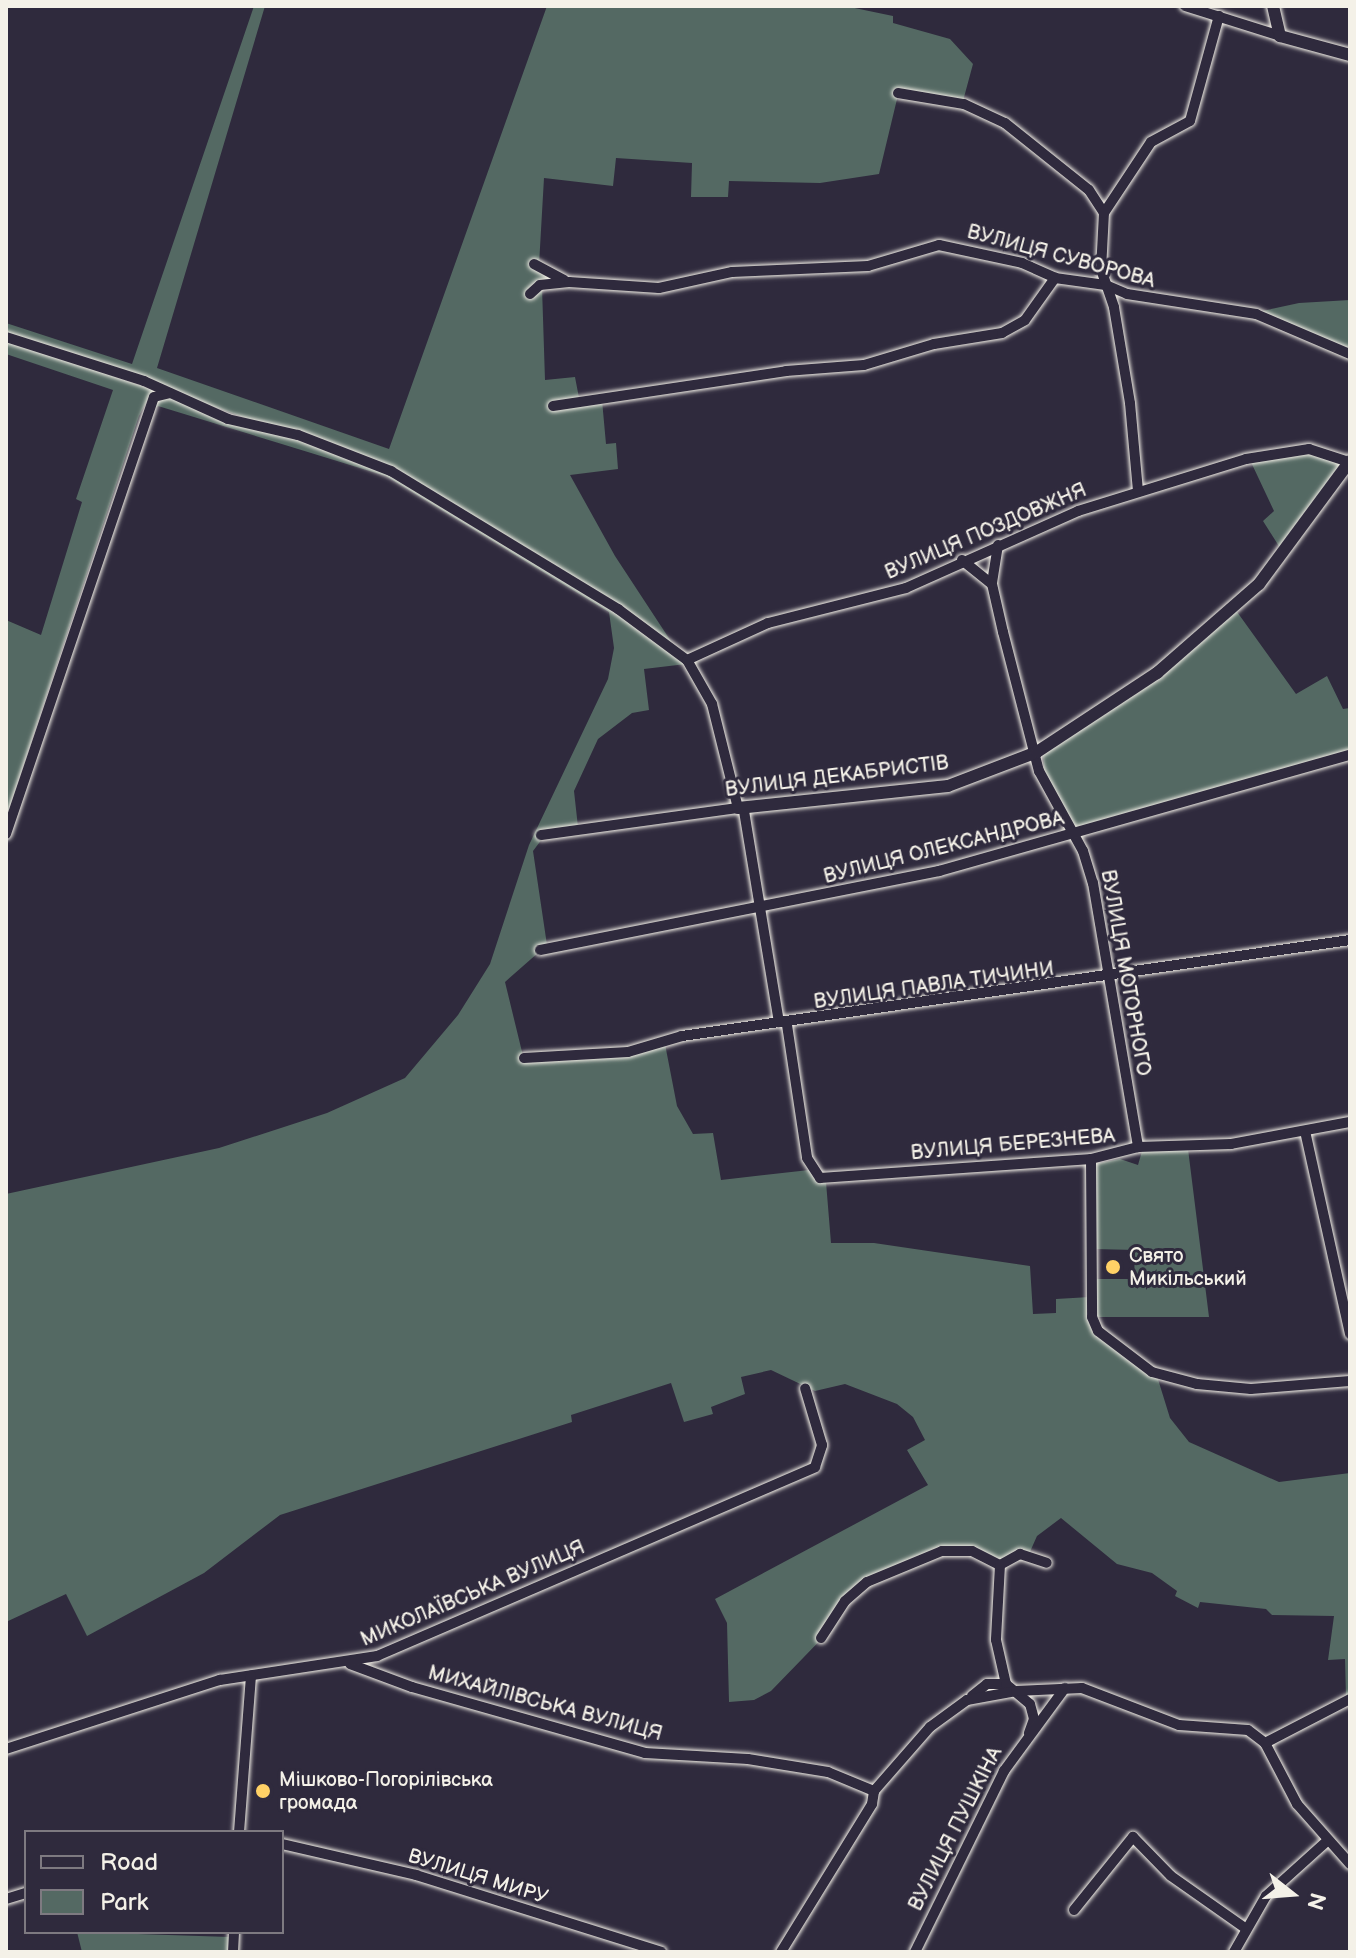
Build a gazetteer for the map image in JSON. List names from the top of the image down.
{
  "streets": {
    "street": [
      "ВУЛИЦЯ СУВОРОВА",
      "ВУЛИЦЯ ПОЗДОВЖНЯ",
      "ВУЛИЦЯ ДЕКАБРИСТІВ",
      "ВУЛИЦЯ ОЛЕКСАНДРОВА",
      "ВУЛИЦЯ МОТОРНОГО",
      "ВУЛИЦЯ ПАВЛА ТИЧИНИ",
      "ВУЛИЦЯ БЕРЕЗНЕВА",
      "МИКОЛАЇВСЬКА ВУЛИЦЯ",
      "МИХАЙЛІВСЬКА ВУЛИЦЯ",
      "ВУЛИЦЯ ПУШКІНА",
      "ВУЛИЦЯ МИРУ"
    ]
  },
  "crossings": [
    ["ВУЛИЦЯ ПОЗДОВЖНЯ", "ВУЛИЦЯ ДЕКАБРИСТІВ"],
    ["ВУЛИЦЯ ПОЗДОВЖНЯ", "ВУЛИЦЯ МОТОРНОГО"],
    ["ВУЛИЦЯ ДЕКАБРИСТІВ", "ВУЛИЦЯ МОТОРНОГО"],
    ["ВУЛИЦЯ ОЛЕКСАНДРОВА", "ВУЛИЦЯ МОТОРНОГО"],
    ["ВУЛИЦЯ МОТОРНОГО", "ВУЛИЦЯ ПАВЛА ТИЧИНИ"],
    ["ВУЛИЦЯ МОТОРНОГО", "ВУЛИЦЯ БЕРЕЗНЕВА"],
    ["ВУЛИЦЯ ПАВЛА ТИЧИНИ", "ВУЛИЦЯ БЕРЕЗНЕВА"],
    ["МИКОЛАЇВСЬКА ВУЛИЦЯ", "МИХАЙЛІВСЬКА ВУЛИЦЯ"]
  ],
  "places": ["Свято Микільський", "Мішково-Погорілівська громада"],
  "legend": ["Road", "Park"],
  "north": "right"
}
